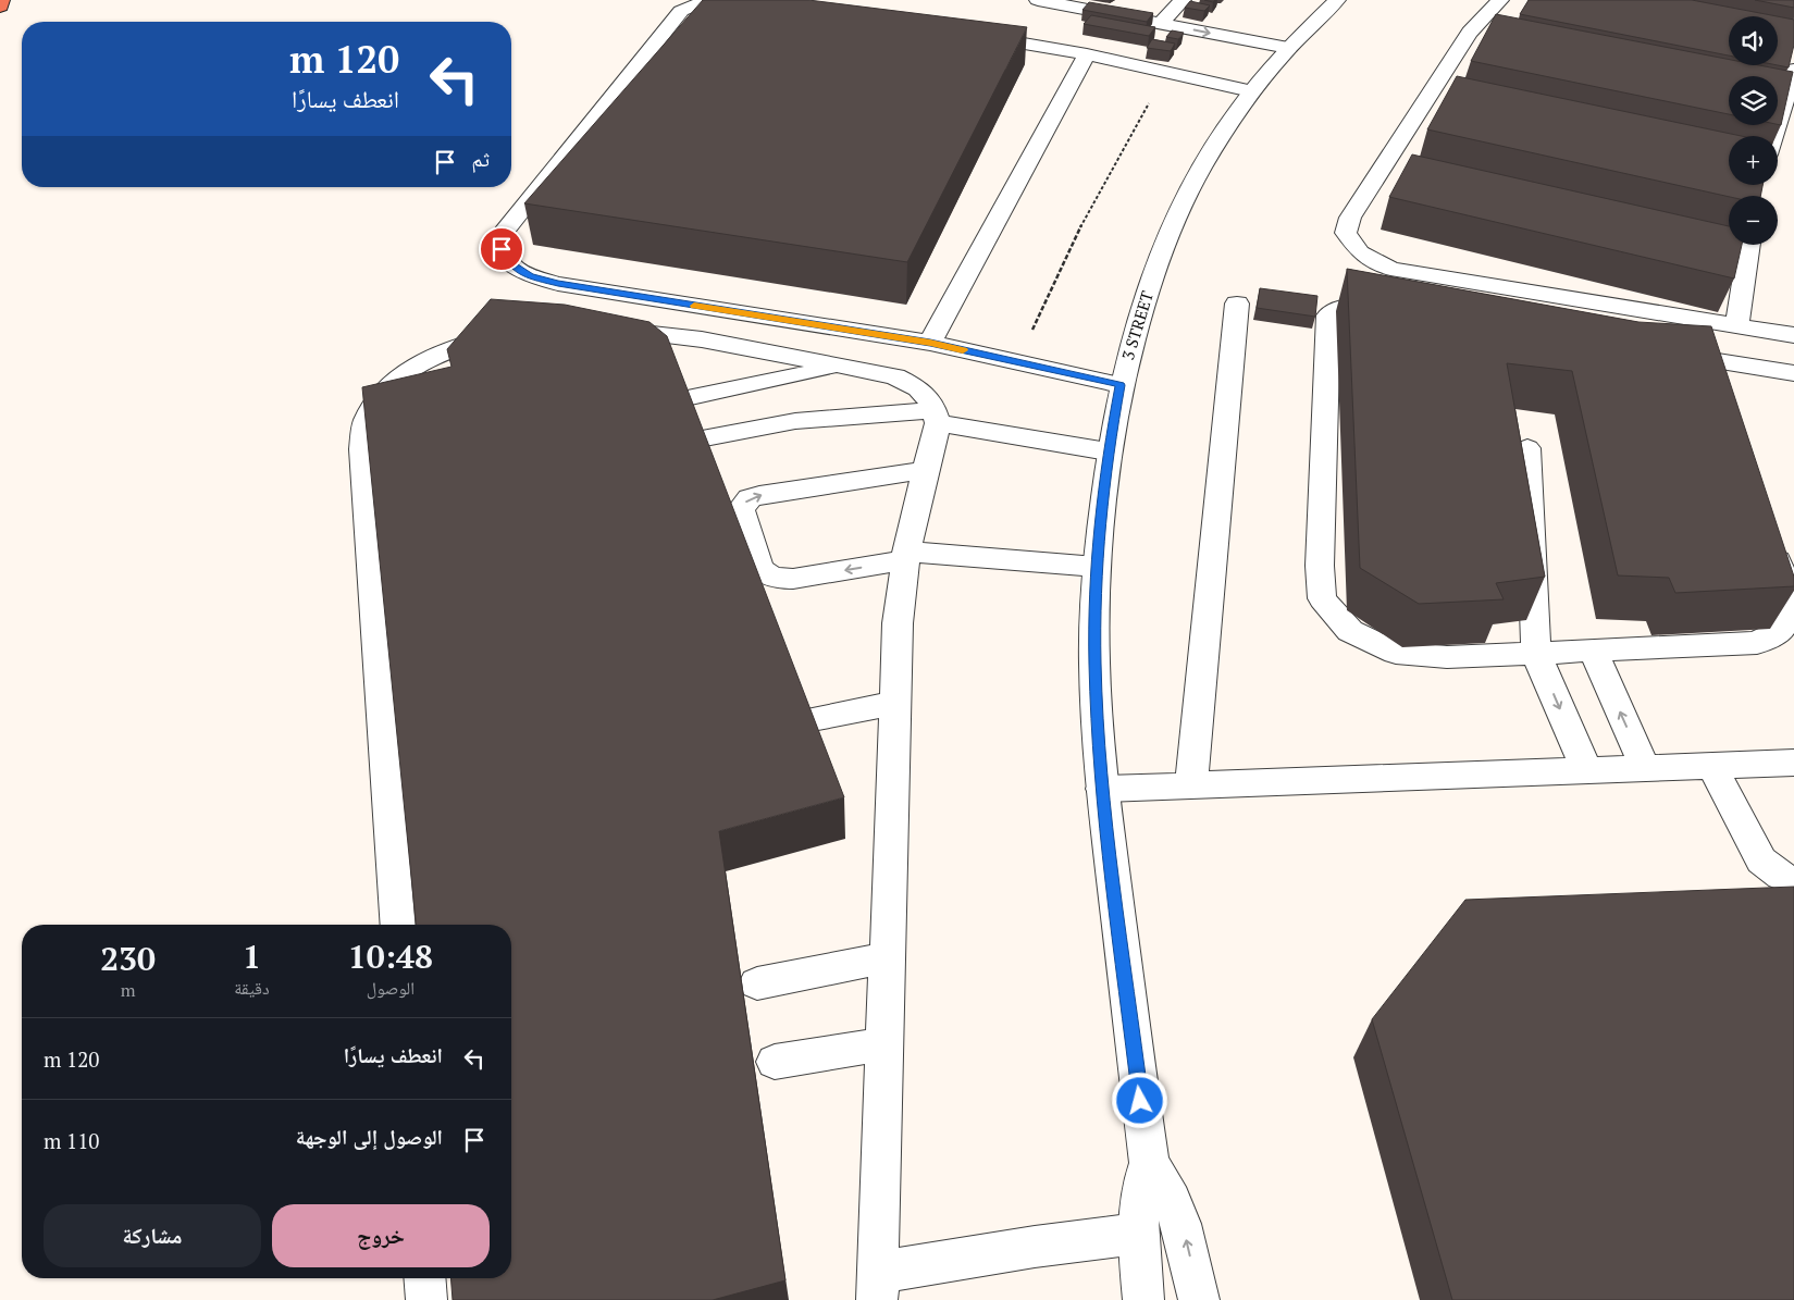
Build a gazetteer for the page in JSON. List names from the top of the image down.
{
  "streets": {
    "street": ["3 STREET"]
  },
  "page": {
    "map_buttons": ["+", "−"],
    "turn": ["120 m", "انعطف يسارًا"],
    "then": "ثم",
    "eta": [
      "10:48",
      "الوصول",
      "1",
      "دقيقة",
      "230",
      "m"
    ],
    "list": [
      {
        "name": "انعطف يسارًا",
        "value": "120 m"
      },
      {
        "name": "الوصول إلى الوجهة",
        "value": "110 m"
      }
    ],
    "buttons": ["خروج", "مشاركة"]
  }
}
